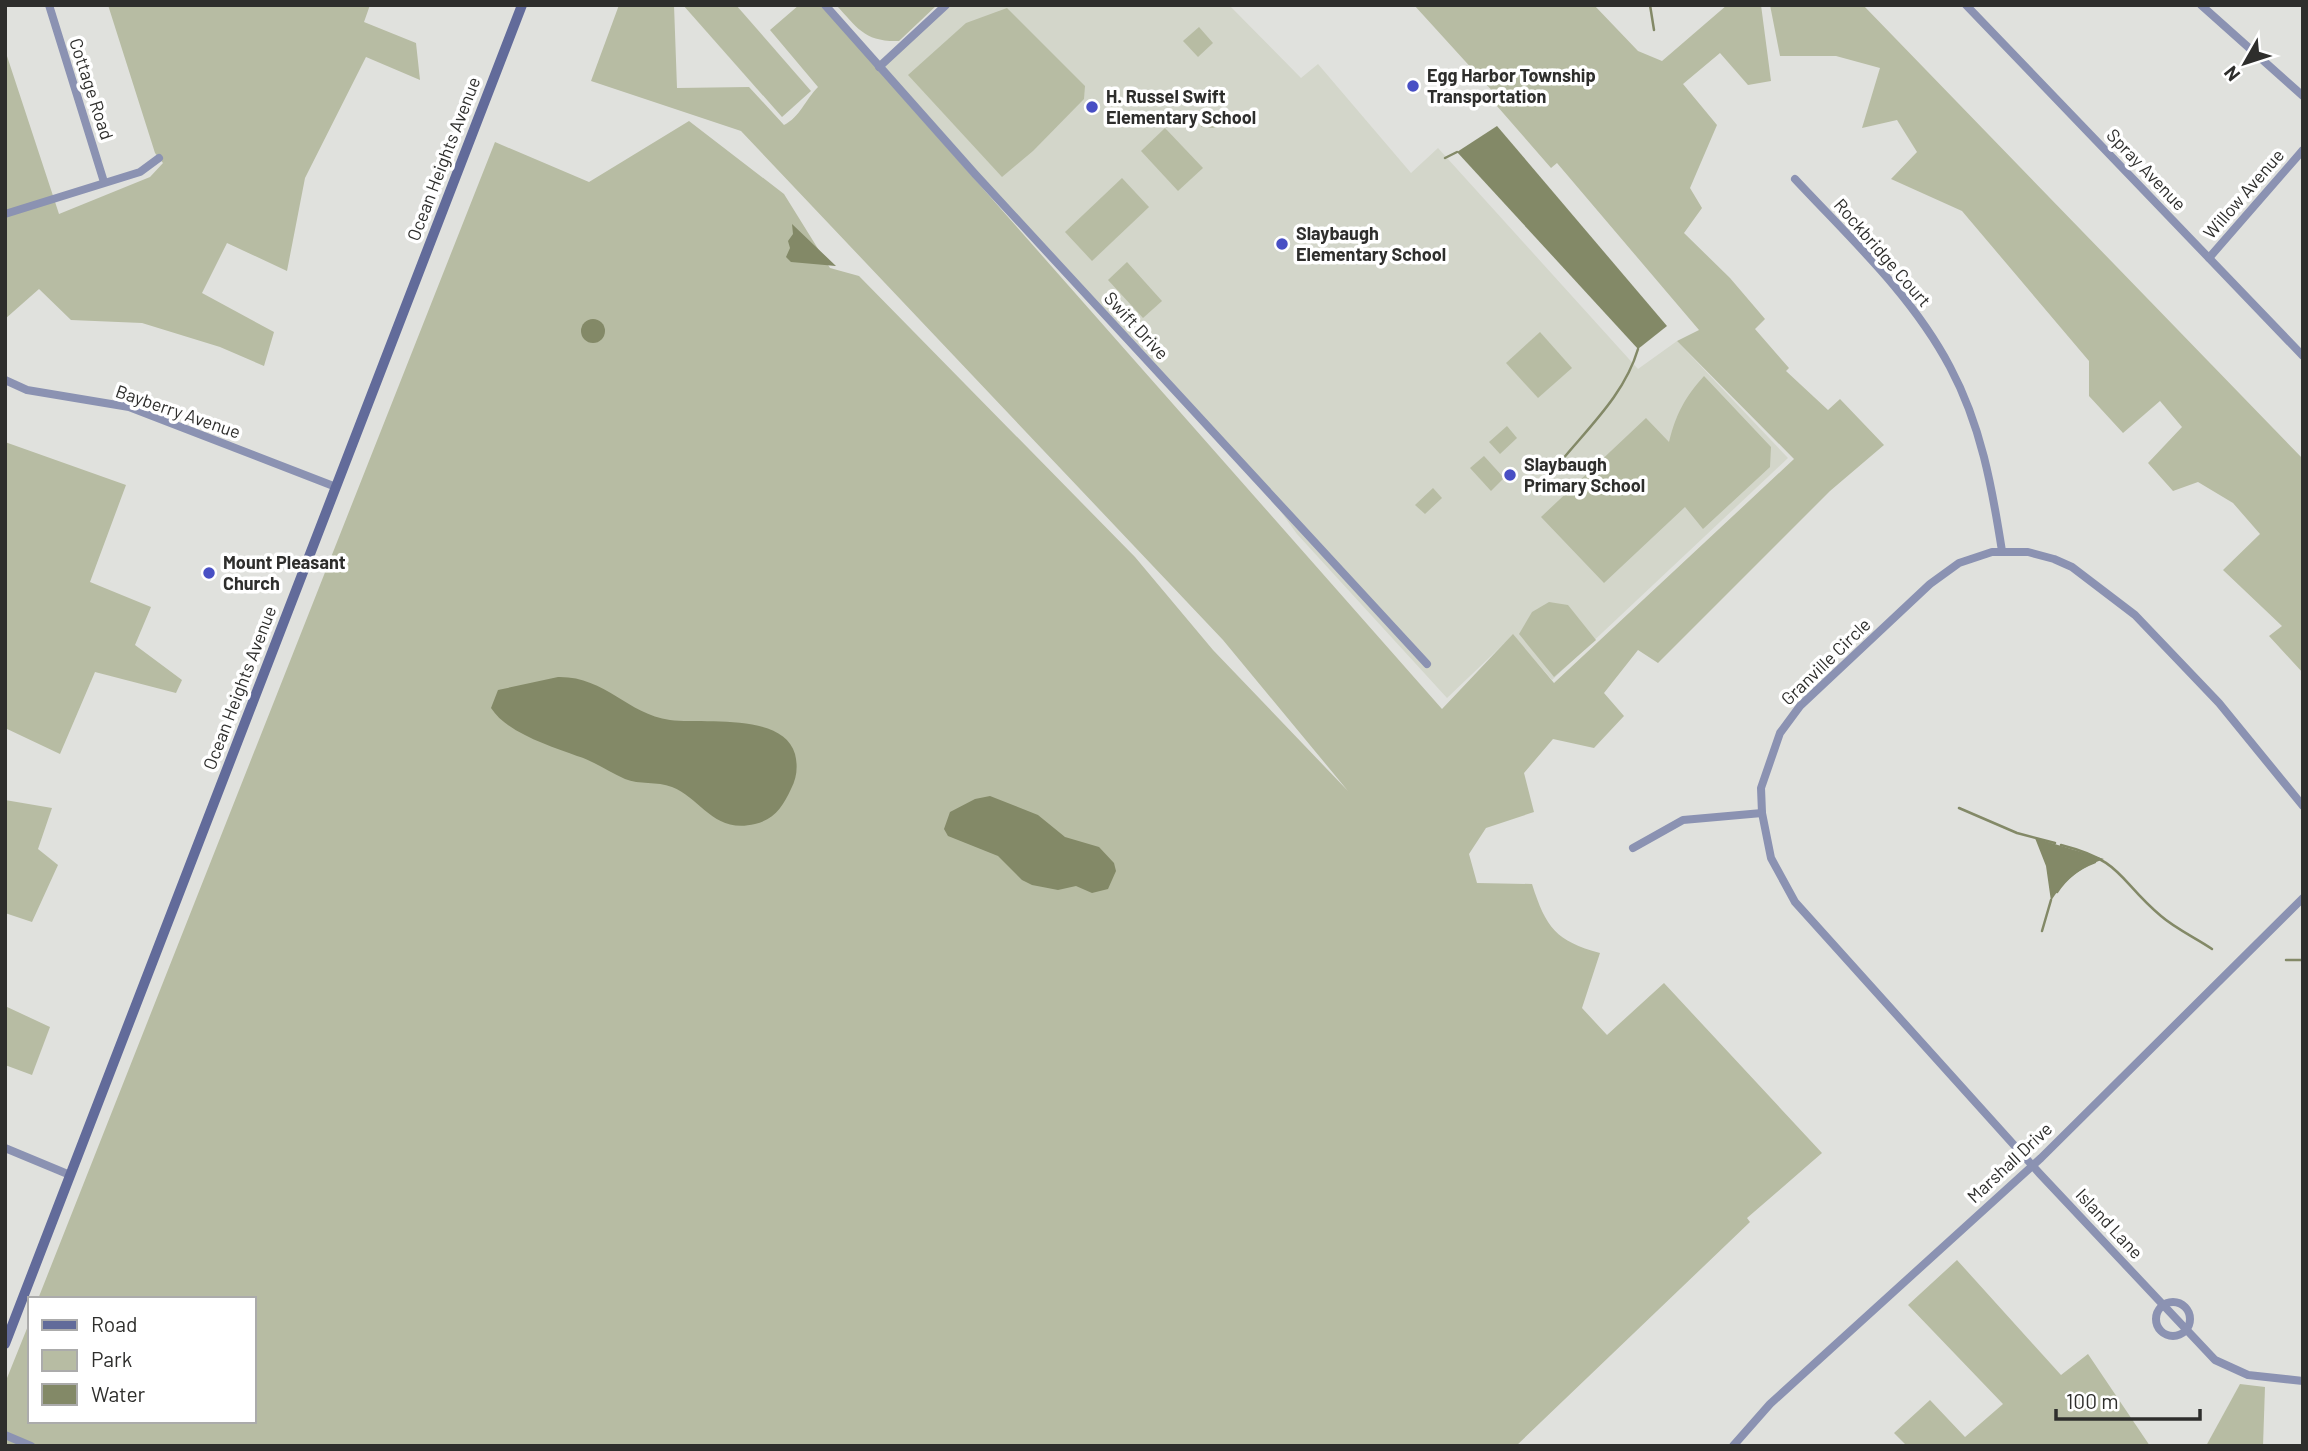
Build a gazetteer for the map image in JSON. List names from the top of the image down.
{
  "streets": {
    "main road": ["Ocean Heights Avenue"],
    "street": [
      "Cottage Road",
      "Spray Avenue",
      "Willow Avenue",
      "Rockbridge Court",
      "Swift Drive",
      "Bayberry Avenue",
      "Granville Circle",
      "Marshall Drive",
      "Island Lane"
    ]
  },
  "crossings": [
    ["Ocean Heights Avenue", "Bayberry Avenue"],
    ["Spray Avenue", "Willow Avenue"],
    ["Rockbridge Court", "Granville Circle"],
    ["Granville Circle", "Marshall Drive"],
    ["Granville Circle", "Island Lane"],
    ["Marshall Drive", "Island Lane"]
  ],
  "places": [
    "Egg Harbor Township Transportation",
    "H. Russel Swift Elementary School",
    "Slaybaugh Elementary School",
    "Slaybaugh Primary School",
    "Mount Pleasant Church"
  ],
  "legend": ["Road", "Park", "Water"],
  "scale_bar": "100 m",
  "north": "bottom left"
}
